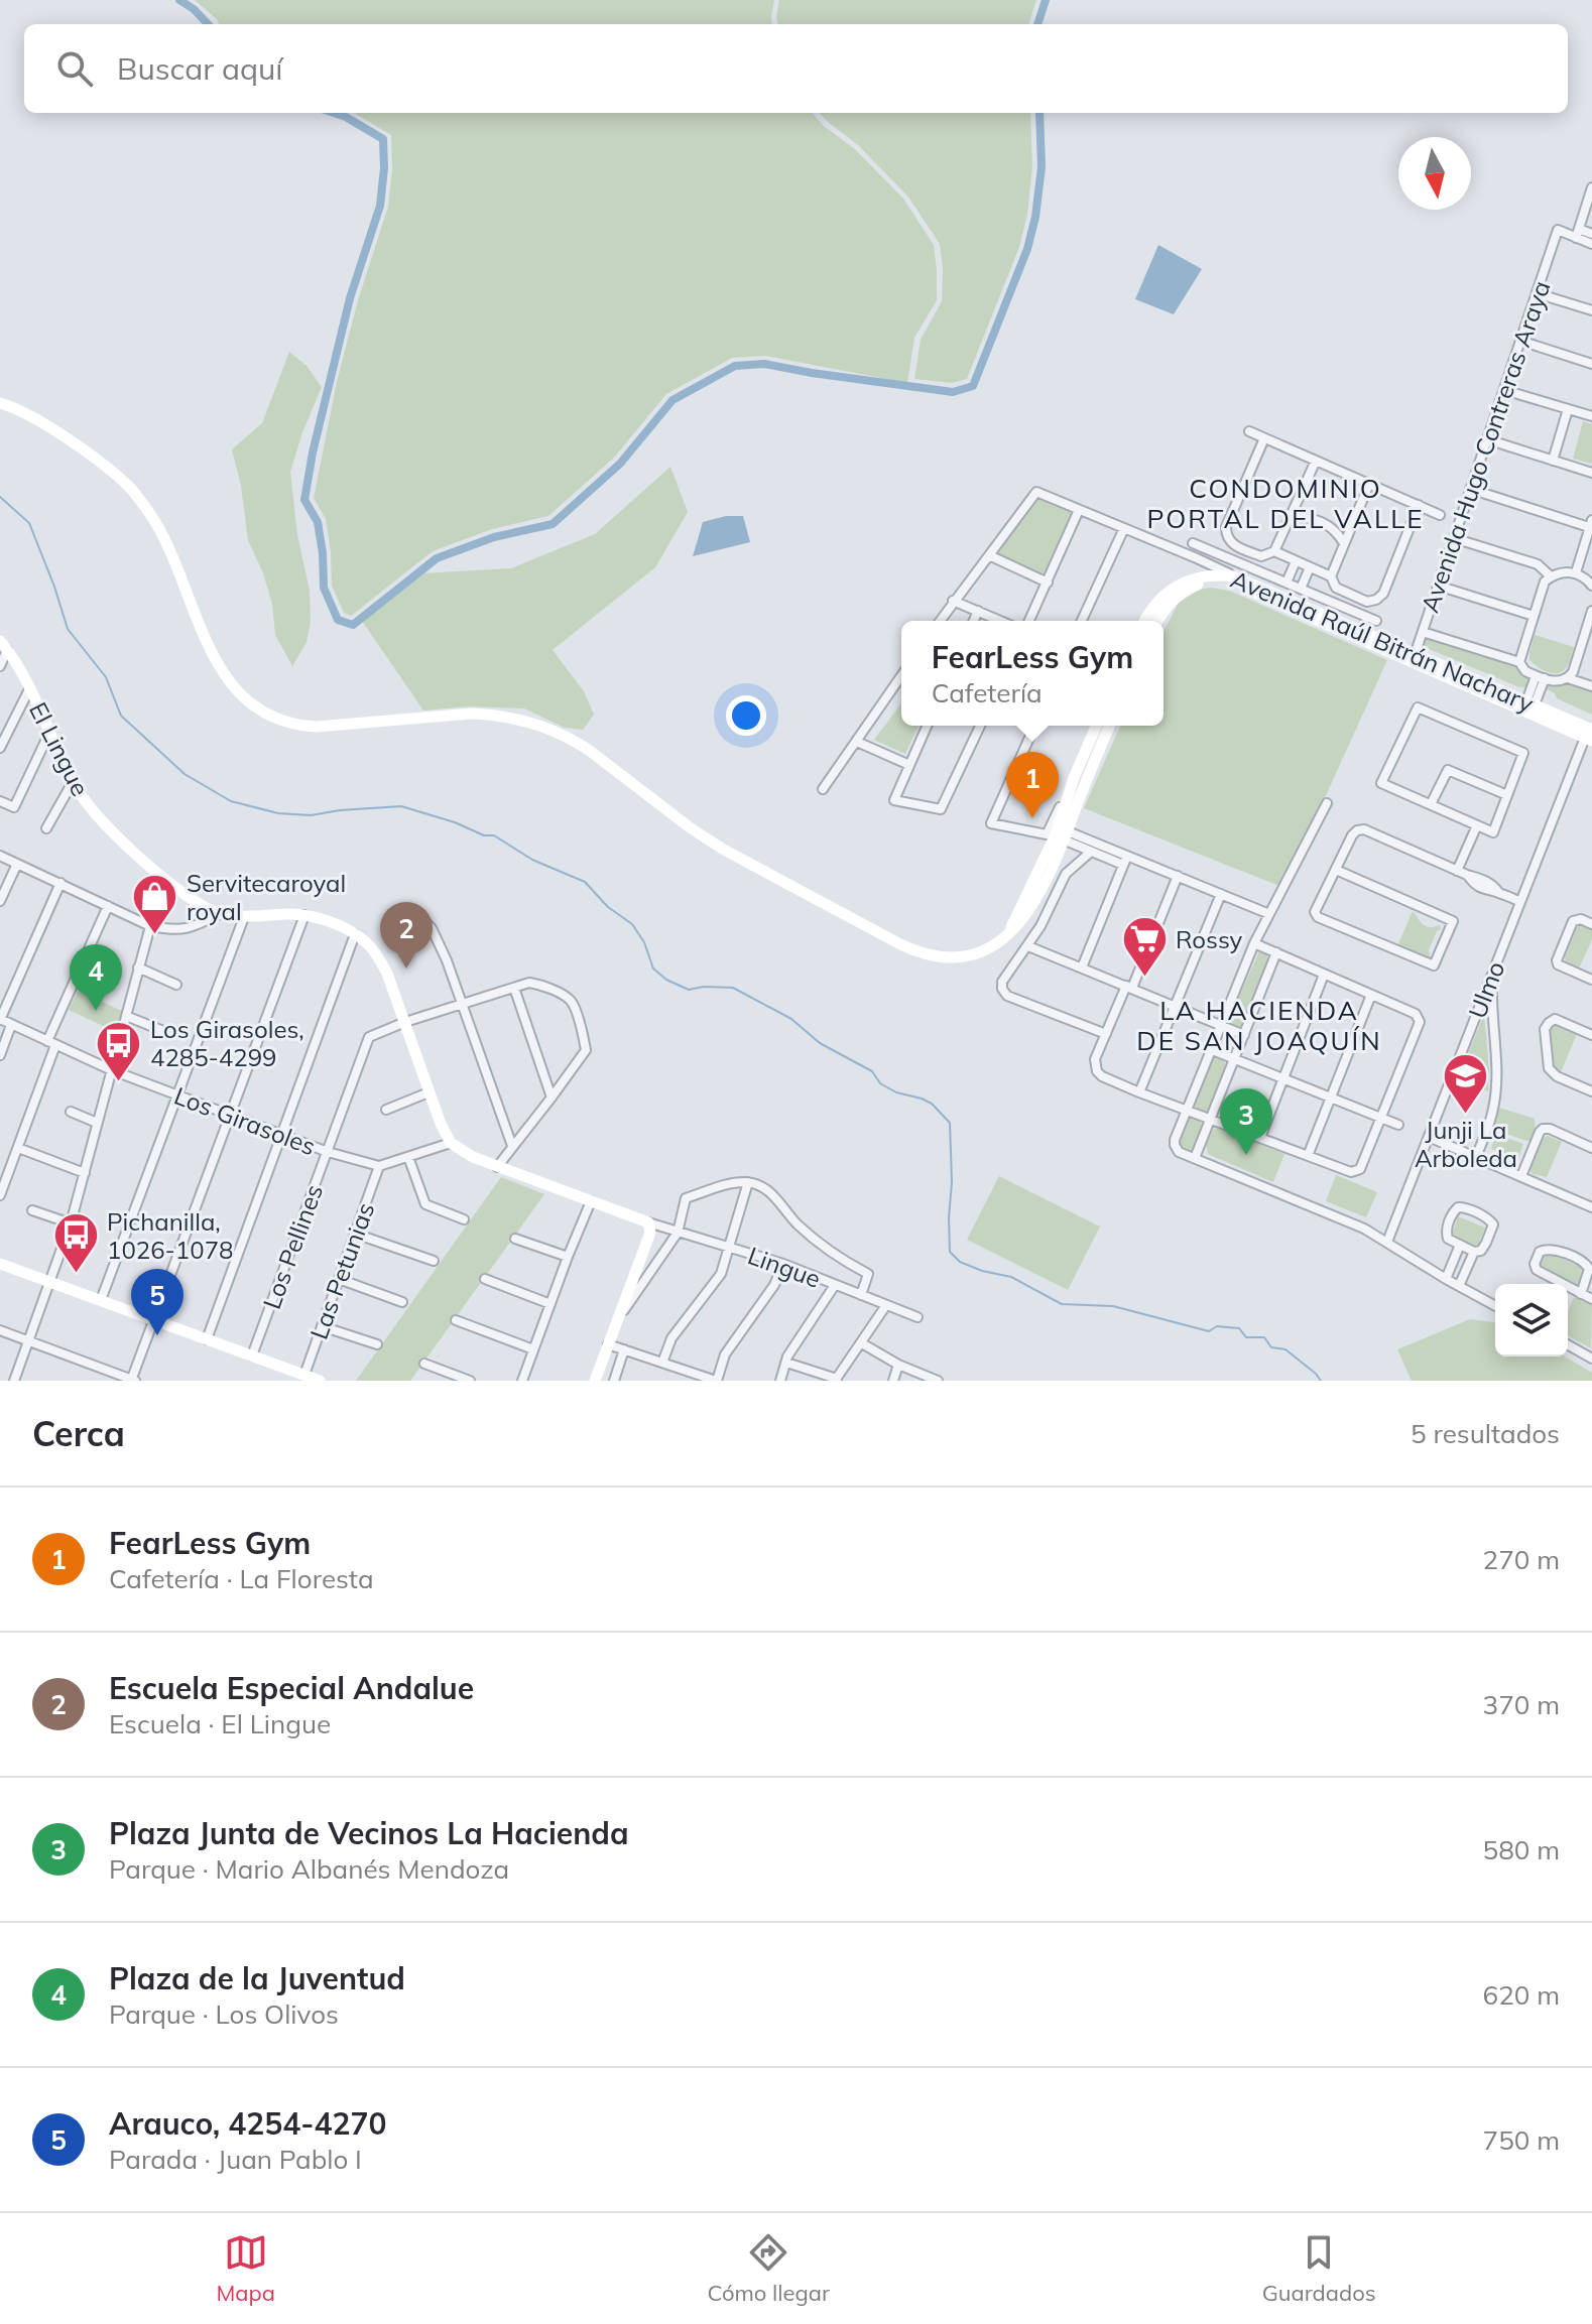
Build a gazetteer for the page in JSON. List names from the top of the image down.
{
  "streets": {
    "main road": ["Avenida Raúl Bitrán Nachary", "El Lingue", "Lingue"],
    "street": [
      "Avenida Hugo Contreras Araya",
      "Ulmo",
      "Los Girasoles",
      "Los Pellines",
      "Las Petunias"
    ]
  },
  "crossings": [
    ["Avenida Hugo Contreras Araya", "Avenida Raúl Bitrán Nachary"],
    ["Avenida Raúl Bitrán Nachary", "Ulmo"],
    ["El Lingue", "Los Pellines"],
    ["El Lingue", "Lingue"],
    ["Los Girasoles", "Los Pellines"],
    ["Los Girasoles", "Las Petunias"]
  ],
  "districts": ["CONDOMINIO PORTAL DEL VALLE", "LA HACIENDA DE SAN JOAQUÍN"],
  "places": {
    "shop": ["Servitecaroyal royal"],
    "supermarket": ["Rossy"],
    "bus stop": ["Los Girasoles, 4285-4299", "Pichanilla, 1026-1078"],
    "school or university": ["Junji La Arboleda"]
  },
  "north": "bottom",
  "page": {
    "search": "Buscar aquí",
    "popup": ["FearLess Gym", "Cafetería"],
    "pins": [
      "1",
      "2",
      "4",
      "3",
      "5"
    ],
    "heading": ["Cerca", "5 resultados"],
    "list": [
      {
        "mark": "1",
        "name": "FearLess Gym",
        "note": "Cafetería · La Floresta",
        "value": "270 m"
      },
      {
        "mark": "2",
        "name": "Escuela Especial Andalue",
        "note": "Escuela · El Lingue",
        "value": "370 m"
      },
      {
        "mark": "3",
        "name": "Plaza Junta de Vecinos La Hacienda",
        "note": "Parque · Mario Albanés Mendoza",
        "value": "580 m"
      },
      {
        "mark": "4",
        "name": "Plaza de la Juventud",
        "note": "Parque · Los Olivos",
        "value": "620 m"
      },
      {
        "mark": "5",
        "name": "Arauco, 4254-4270",
        "note": "Parada · Juan Pablo I",
        "value": "750 m"
      }
    ],
    "nav": ["Mapa", "Cómo llegar", "Guardados"]
  }
}
